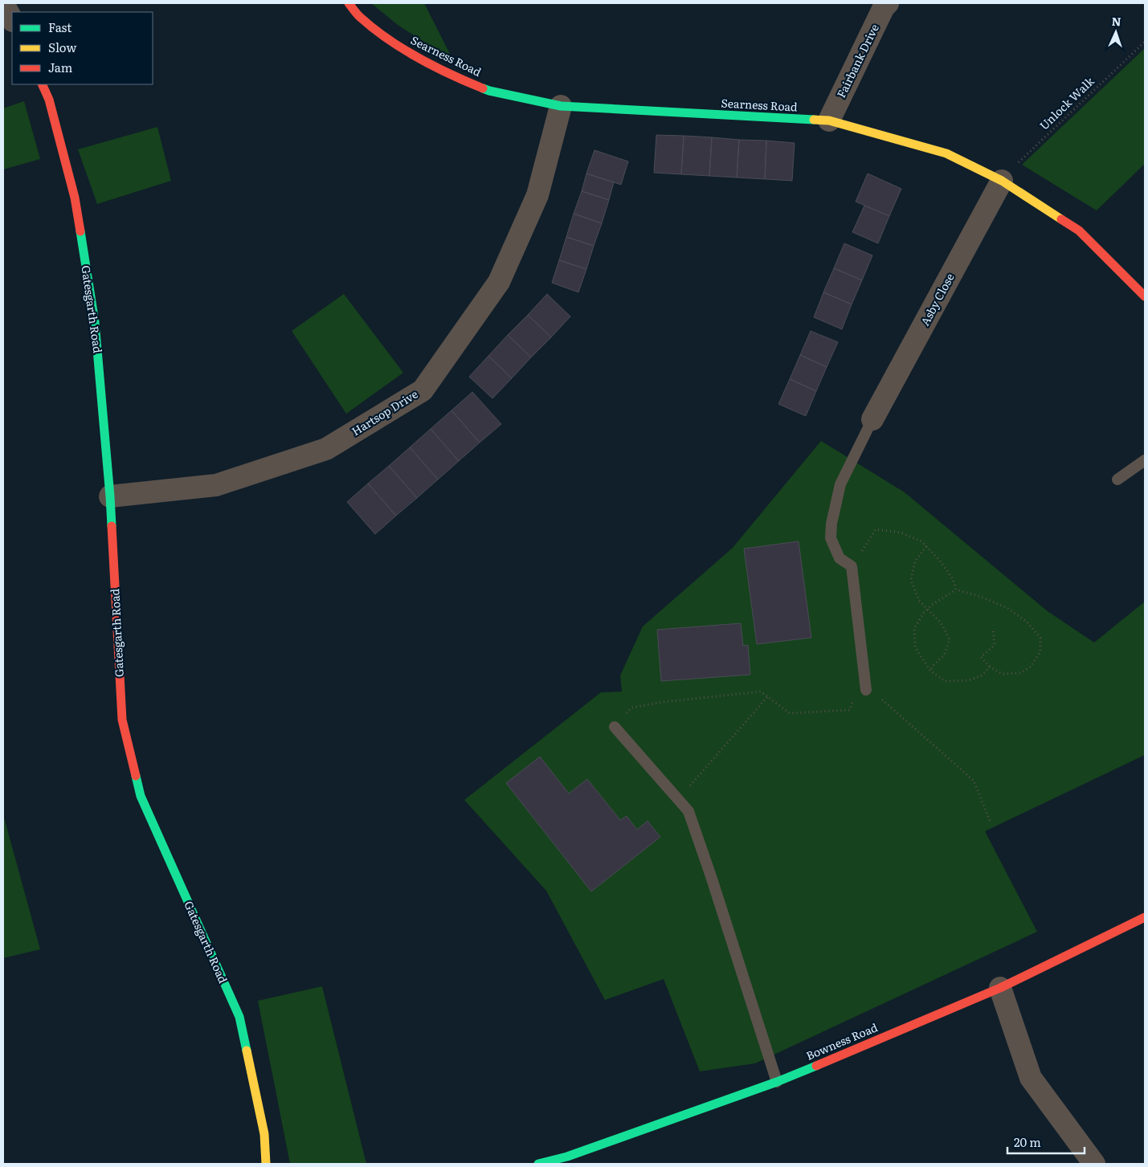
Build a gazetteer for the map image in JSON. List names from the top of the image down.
{
  "streets": {
    "street": [
      "Searness Road",
      "Fairbank Drive",
      "Asby Close",
      "Gatesgarth Road",
      "Hartsop Drive",
      "Bowness Road"
    ],
    "path": ["Unlock Walk"]
  },
  "crossings": [
    ["Searness Road", "Fairbank Drive"],
    ["Searness Road", "Unlock Walk"],
    ["Searness Road", "Asby Close"],
    ["Searness Road", "Hartsop Drive"],
    ["Unlock Walk", "Asby Close"],
    ["Gatesgarth Road", "Hartsop Drive"]
  ],
  "legend": ["Fast", "Slow", "Jam"],
  "scale_bar": "20 m",
  "north": "top"
}
